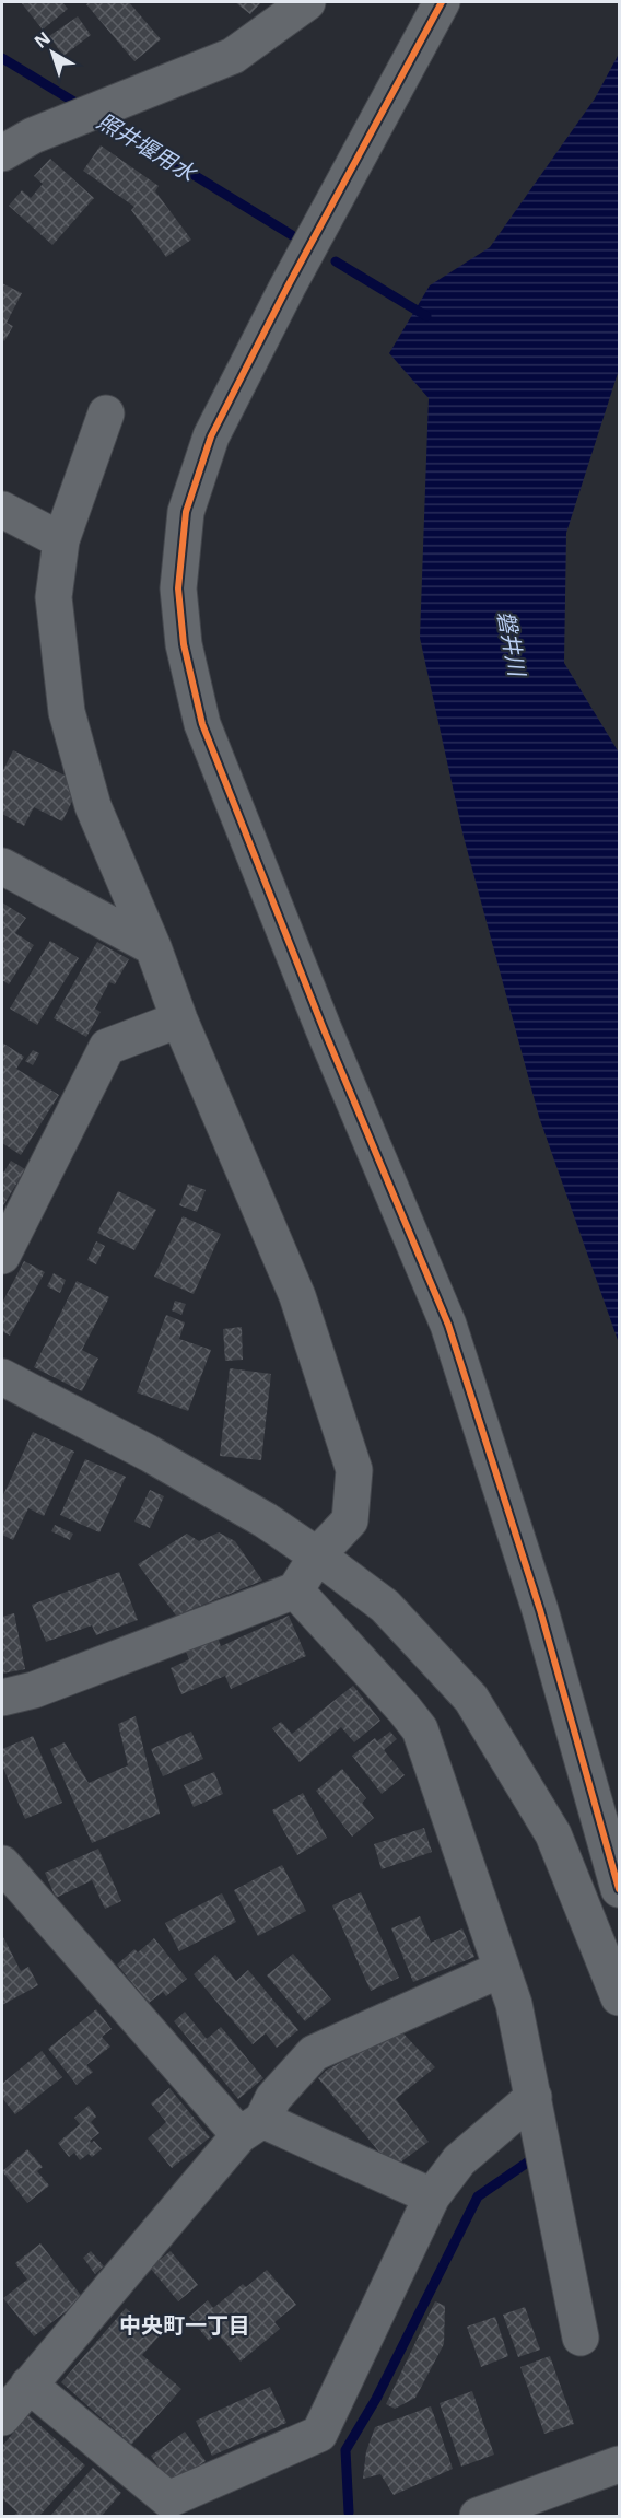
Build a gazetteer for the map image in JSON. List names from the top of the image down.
{
  "districts": ["中央町一丁目"],
  "water": ["照井堰用水", "磐井川"],
  "north": "top left"
}
